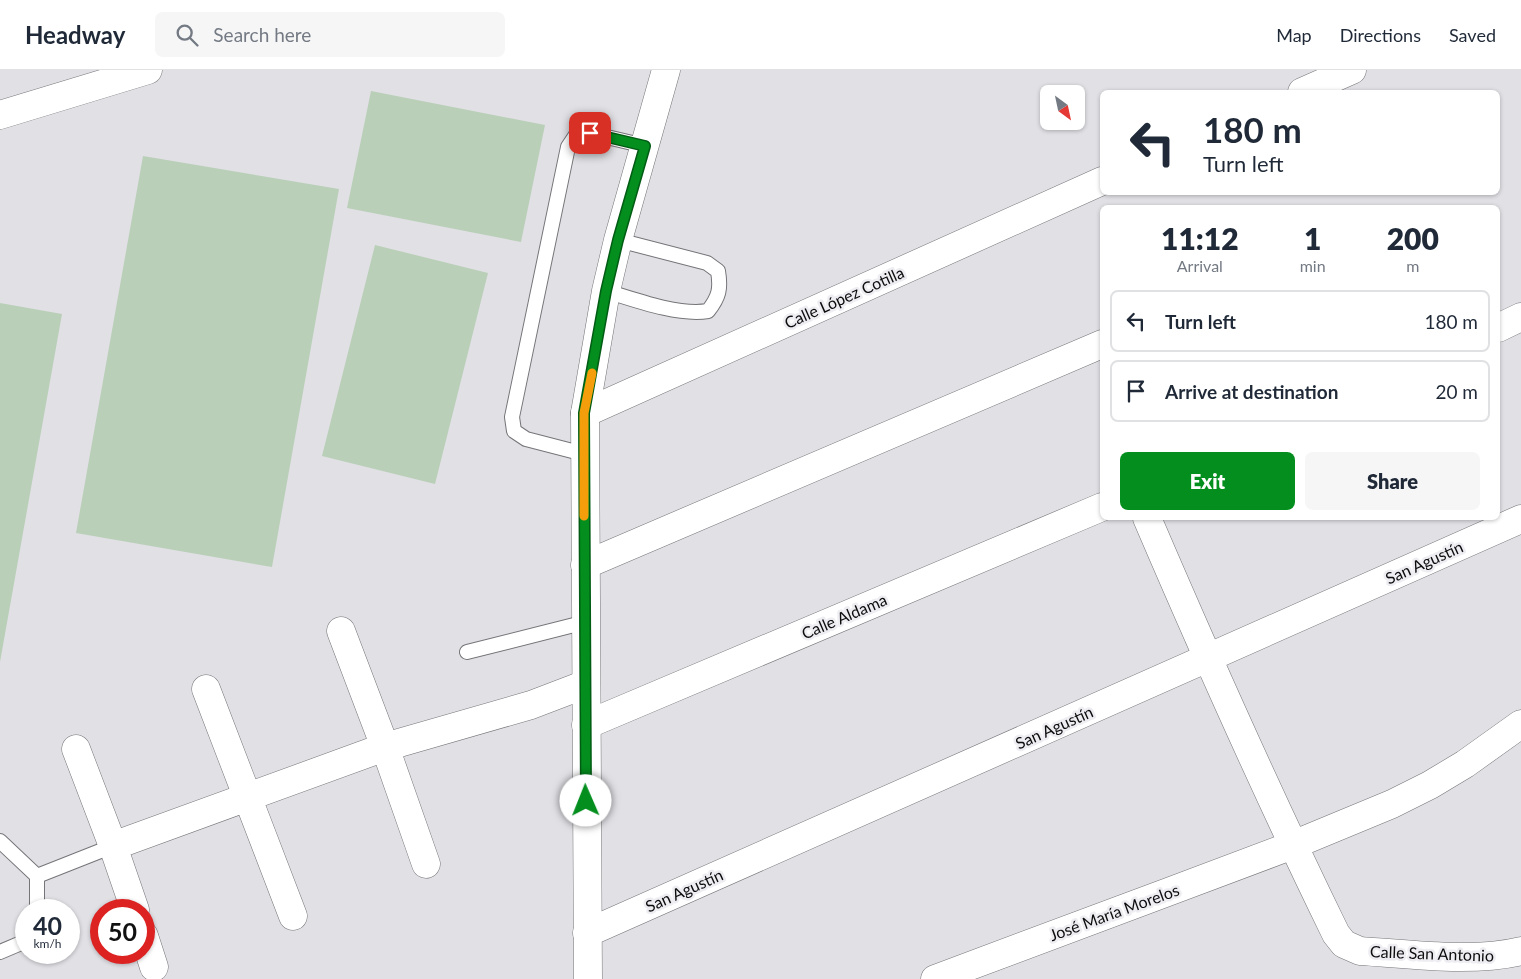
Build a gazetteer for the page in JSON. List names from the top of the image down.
{
  "streets": {
    "street": [
      "Calle López Cotilla",
      "San Agustín",
      "Calle Aldama",
      "José María Morelos",
      "Calle San Antonio"
    ]
  },
  "crossings": [
    ["José María Morelos", "Calle San Antonio"]
  ],
  "north": "bottom right",
  "page": {
    "header": "Headway",
    "search": "Search here",
    "nav": ["Map", "Directions", "Saved"],
    "turn": ["180 m", "Turn left"],
    "eta": [
      "11:12",
      "Arrival",
      "1",
      "min",
      "200",
      "m"
    ],
    "list": [
      {
        "name": "Turn left",
        "value": "180 m"
      },
      {
        "name": "Arrive at destination",
        "value": "20 m"
      }
    ],
    "buttons": ["Exit", "Share"],
    "speed": "40 km/h",
    "limit": "50"
  }
}
